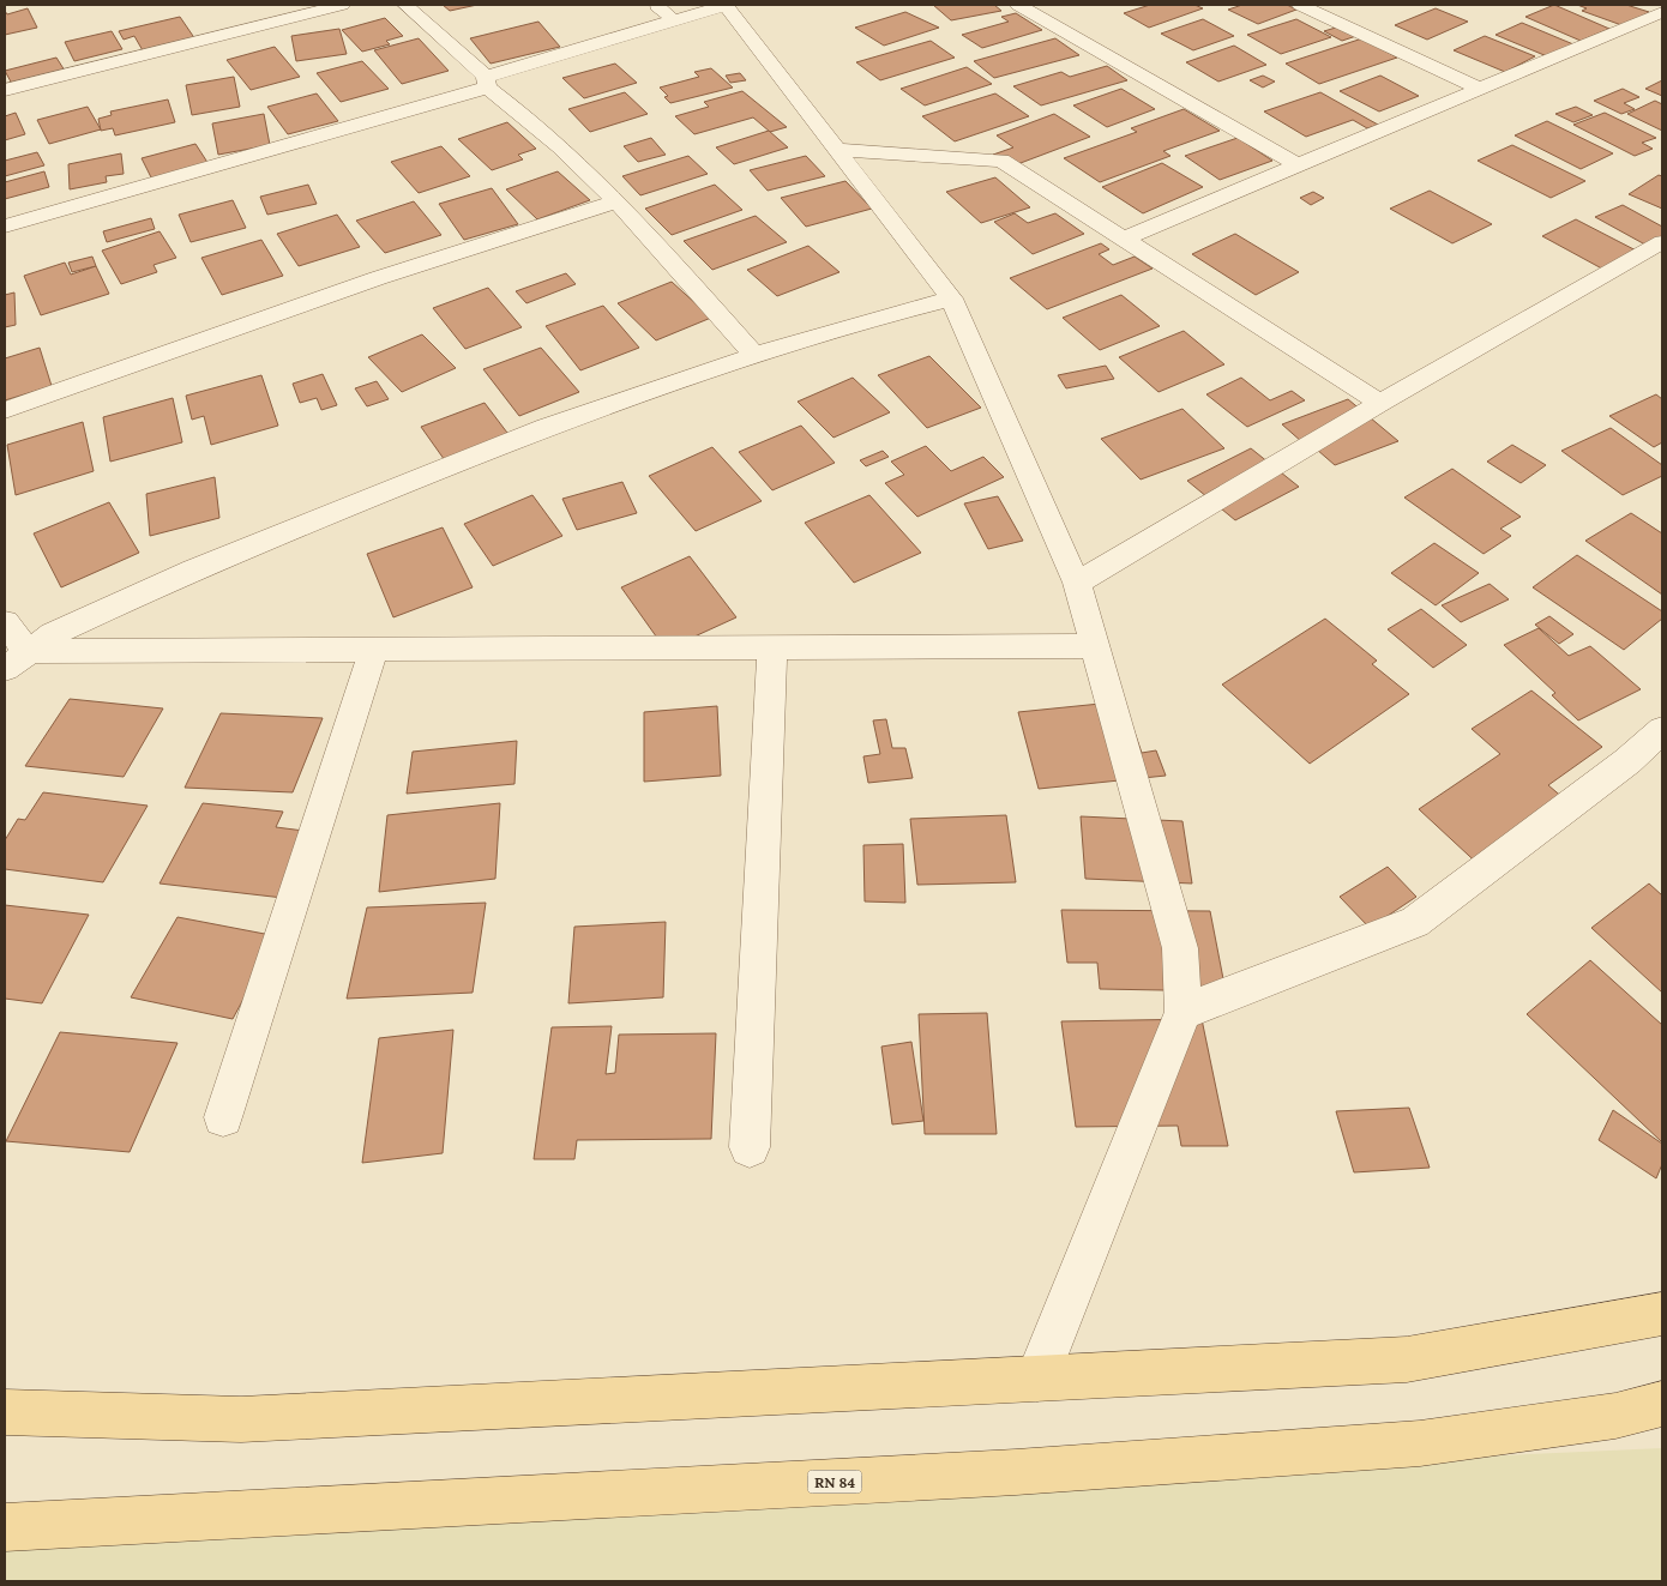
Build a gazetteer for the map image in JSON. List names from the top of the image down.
{
  "streets": {
    "main road": ["RN 84"]
  }
}
